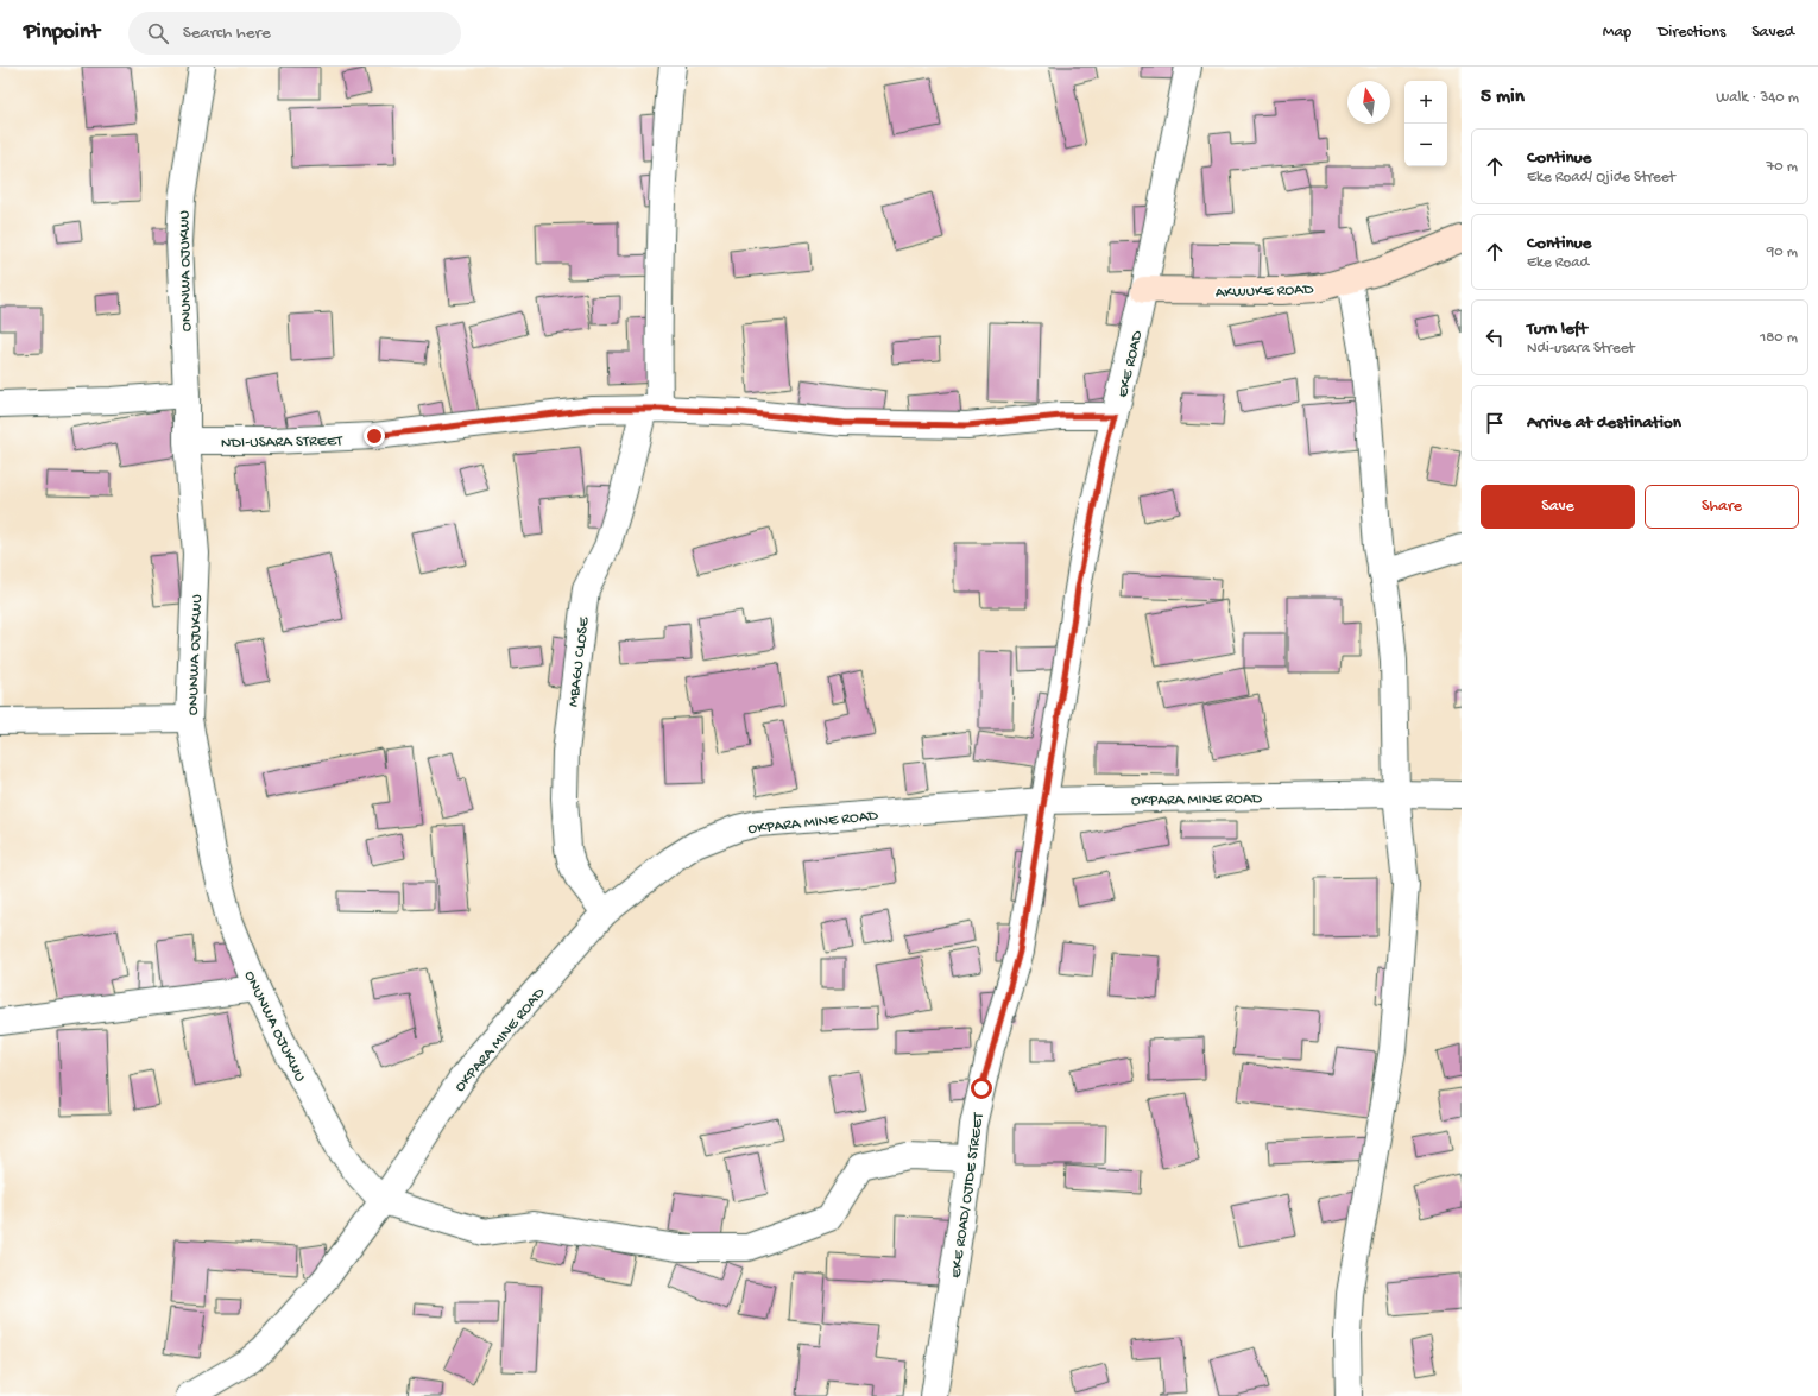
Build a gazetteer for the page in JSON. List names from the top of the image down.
{
  "streets": {
    "main road": ["AKWUKE ROAD"],
    "street": [
      "ONUNWA OJUKWU",
      "EKE ROAD",
      "NDI-USARA STREET",
      "MBAGU CLOSE",
      "OKPARA MINE ROAD",
      "EKE ROAD/ OJIDE STREET"
    ]
  },
  "crossings": [
    ["ONUNWA OJUKWU", "NDI-USARA STREET"],
    ["ONUNWA OJUKWU", "OKPARA MINE ROAD"],
    ["AKWUKE ROAD", "EKE ROAD"],
    ["EKE ROAD", "NDI-USARA STREET"],
    ["EKE ROAD", "OKPARA MINE ROAD"],
    ["EKE ROAD", "EKE ROAD/ OJIDE STREET"],
    ["NDI-USARA STREET", "MBAGU CLOSE"],
    ["MBAGU CLOSE", "OKPARA MINE ROAD"],
    ["OKPARA MINE ROAD", "EKE ROAD/ OJIDE STREET"]
  ],
  "north": "top",
  "page": {
    "header": "Pinpoint",
    "search": "Search here",
    "nav": ["Map", "Directions", "Saved"],
    "heading": ["5 min", "Walk · 340 m"],
    "map_buttons": ["+", "−"],
    "list": [
      ["Continue", "Eke Road/ Ojide Street", "70 m"],
      ["Continue", "Eke Road", "90 m"],
      ["Turn left", "Ndi-usara Street", "180 m"],
      "Arrive at destination"
    ],
    "buttons": ["Save", "Share"]
  }
}
